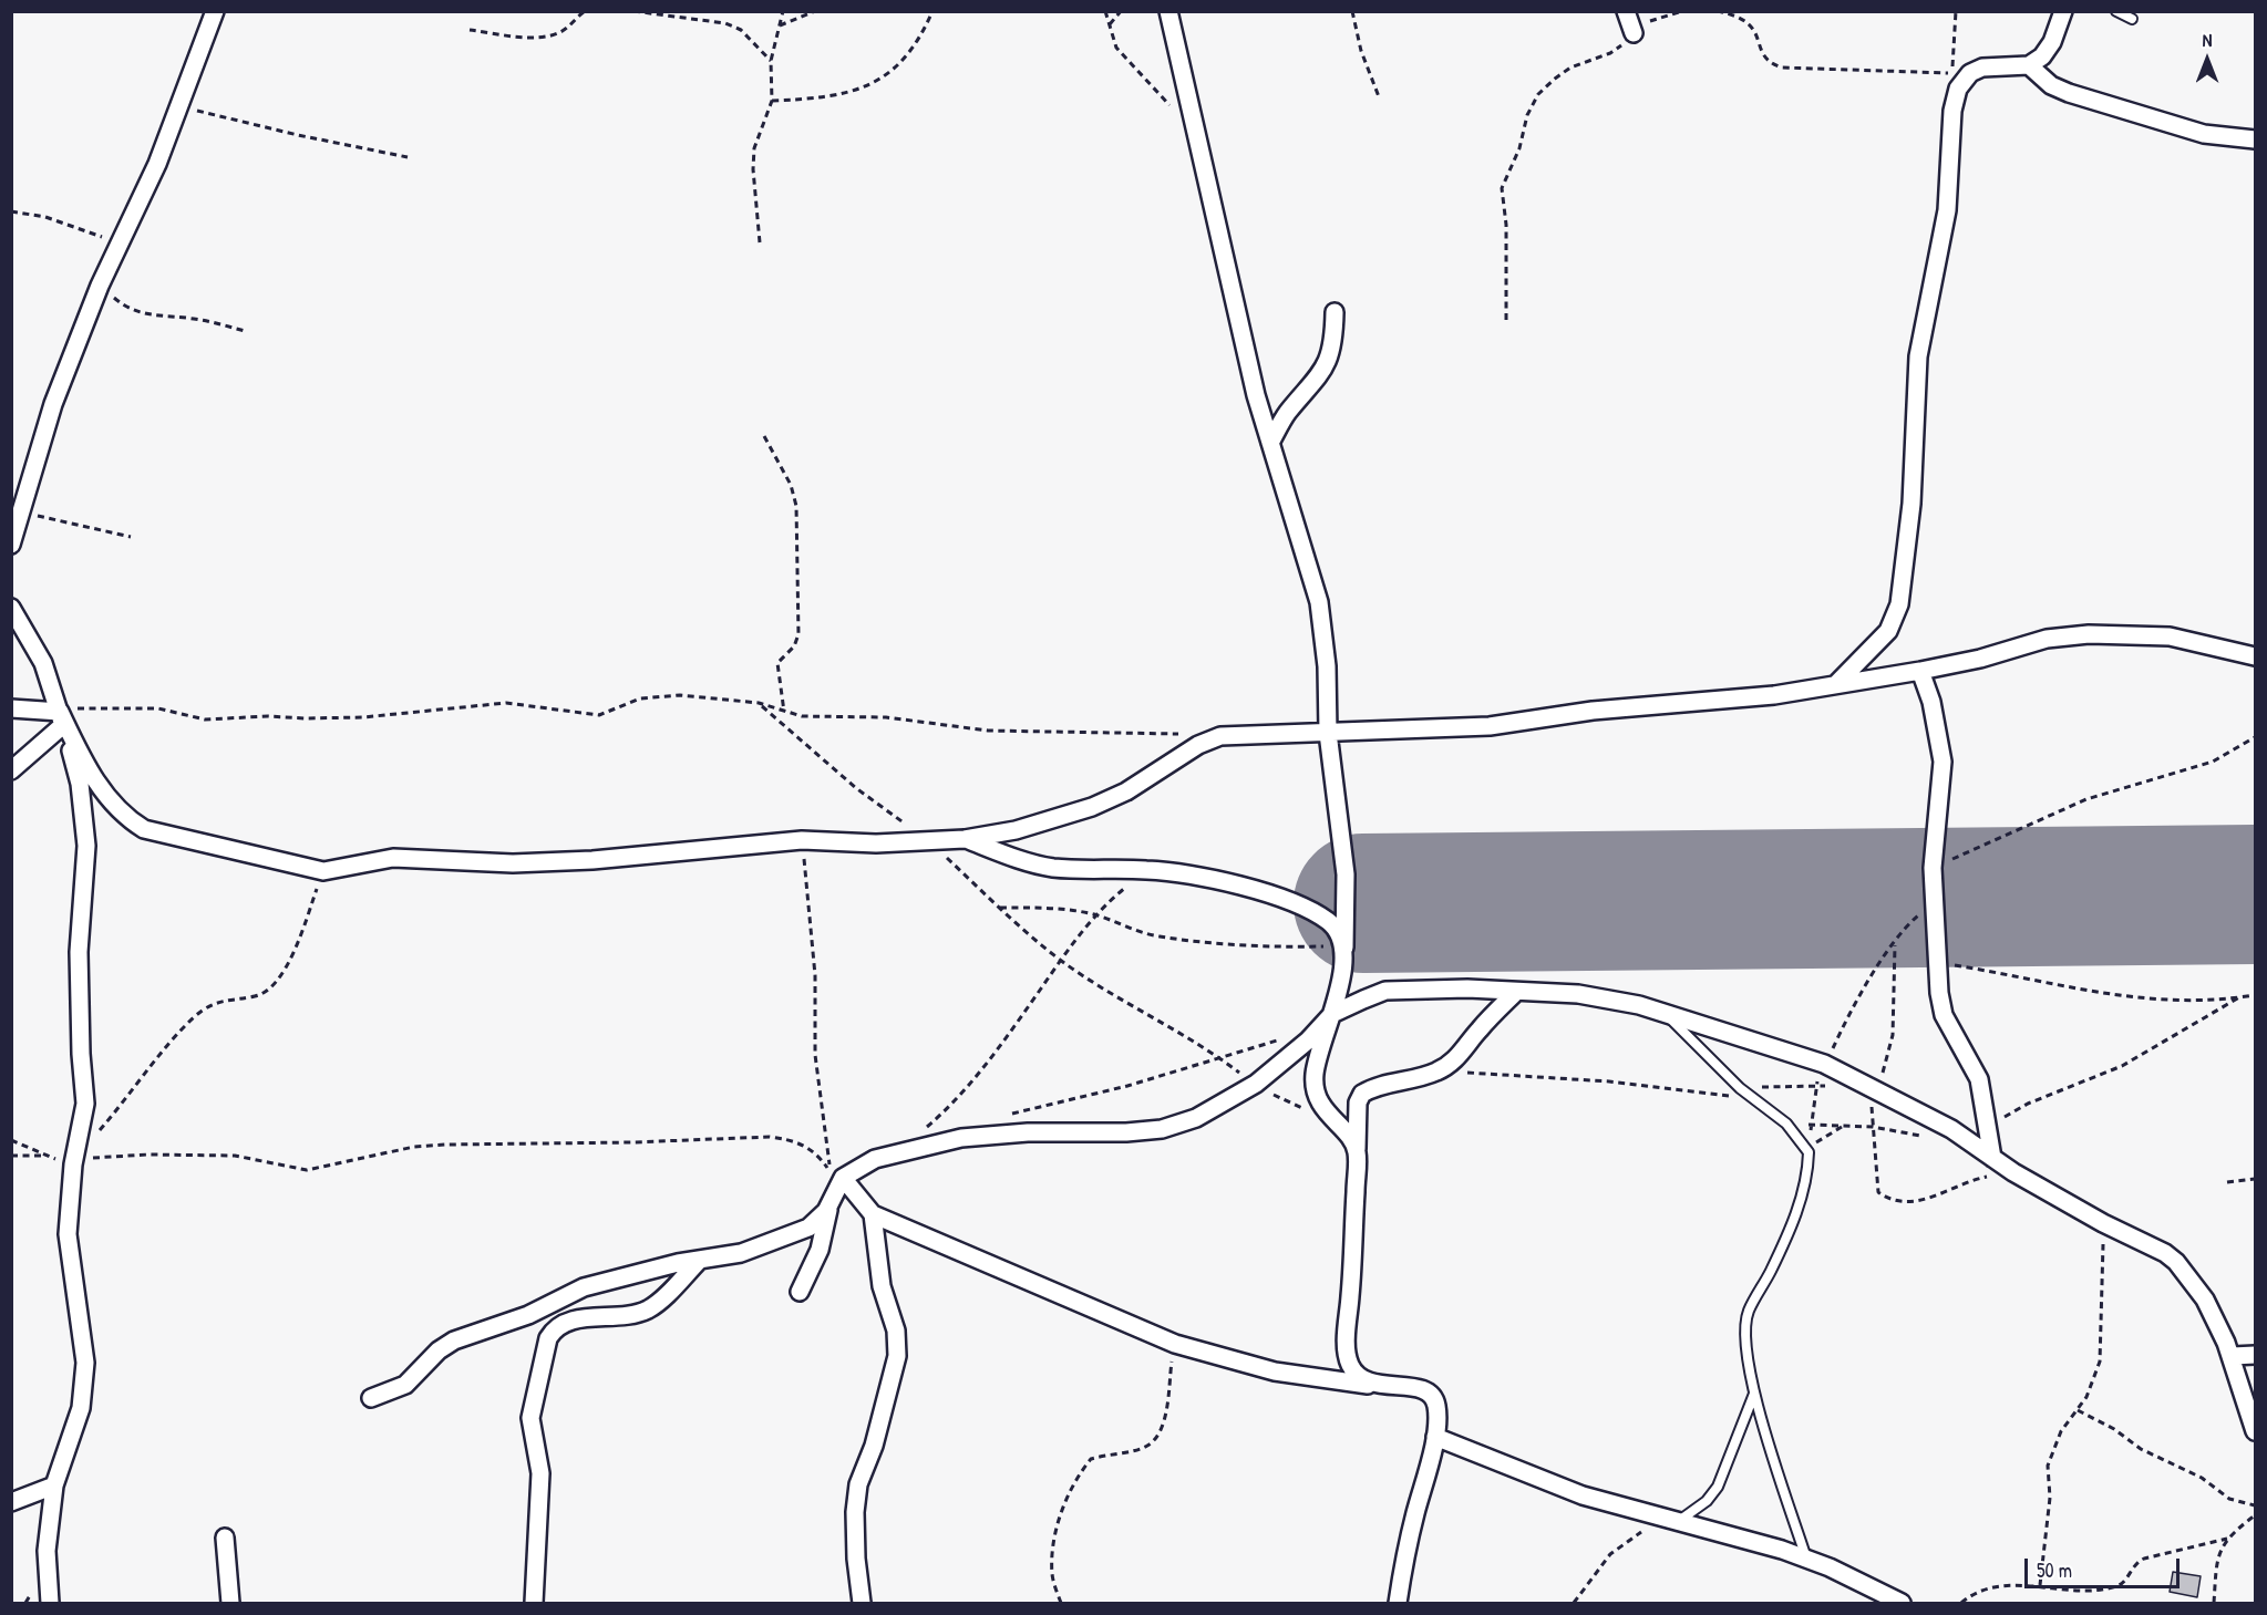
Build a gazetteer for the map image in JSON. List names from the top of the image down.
{
  "scale_bar": "50 m",
  "north": "top"
}
